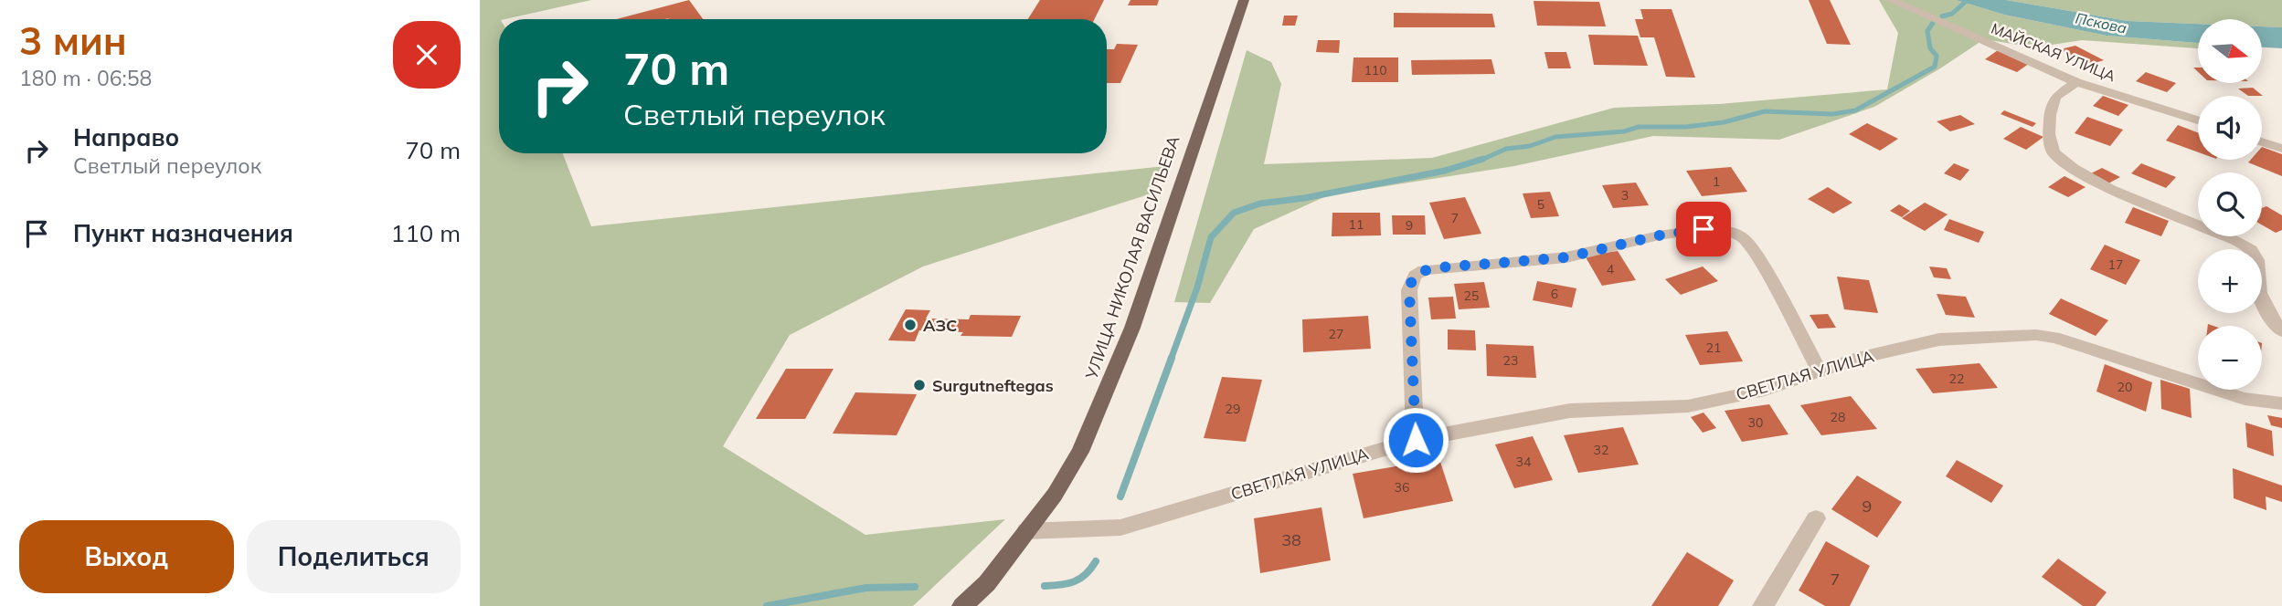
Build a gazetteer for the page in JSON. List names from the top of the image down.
{
  "streets": {
    "main road": ["УЛИЦА НИКОЛАЯ ВАСИЛЬЕВА"],
    "street": ["МАЙСКАЯ УЛИЦА", "СВЕТЛАЯ УЛИЦА"]
  },
  "crossings": [
    ["УЛИЦА НИКОЛАЯ ВАСИЛЬЕВА", "СВЕТЛАЯ УЛИЦА"]
  ],
  "water": ["Пскова"],
  "places": ["АЗС", "Surgutneftegas"],
  "house_numbers": [
    "110",
    "1",
    "3",
    "5",
    "7",
    "11",
    "9",
    "17",
    "4",
    "6",
    "25",
    "27",
    "21",
    "23",
    "22",
    "20",
    "29",
    "28",
    "30",
    "32",
    "34",
    "36",
    "9",
    "38",
    "7"
  ],
  "north": "right",
  "page": {
    "heading": ["3 мин", "180 m · 06:58"],
    "map_buttons": ["+", "−"],
    "turn": ["70 m", "Светлый переулок"],
    "list": [
      {
        "name": "Направо",
        "note": "Светлый переулок",
        "value": "70 m"
      },
      {
        "name": "Пункт назначения",
        "value": "110 m"
      }
    ],
    "buttons": ["Выход", "Поделиться"]
  }
}
